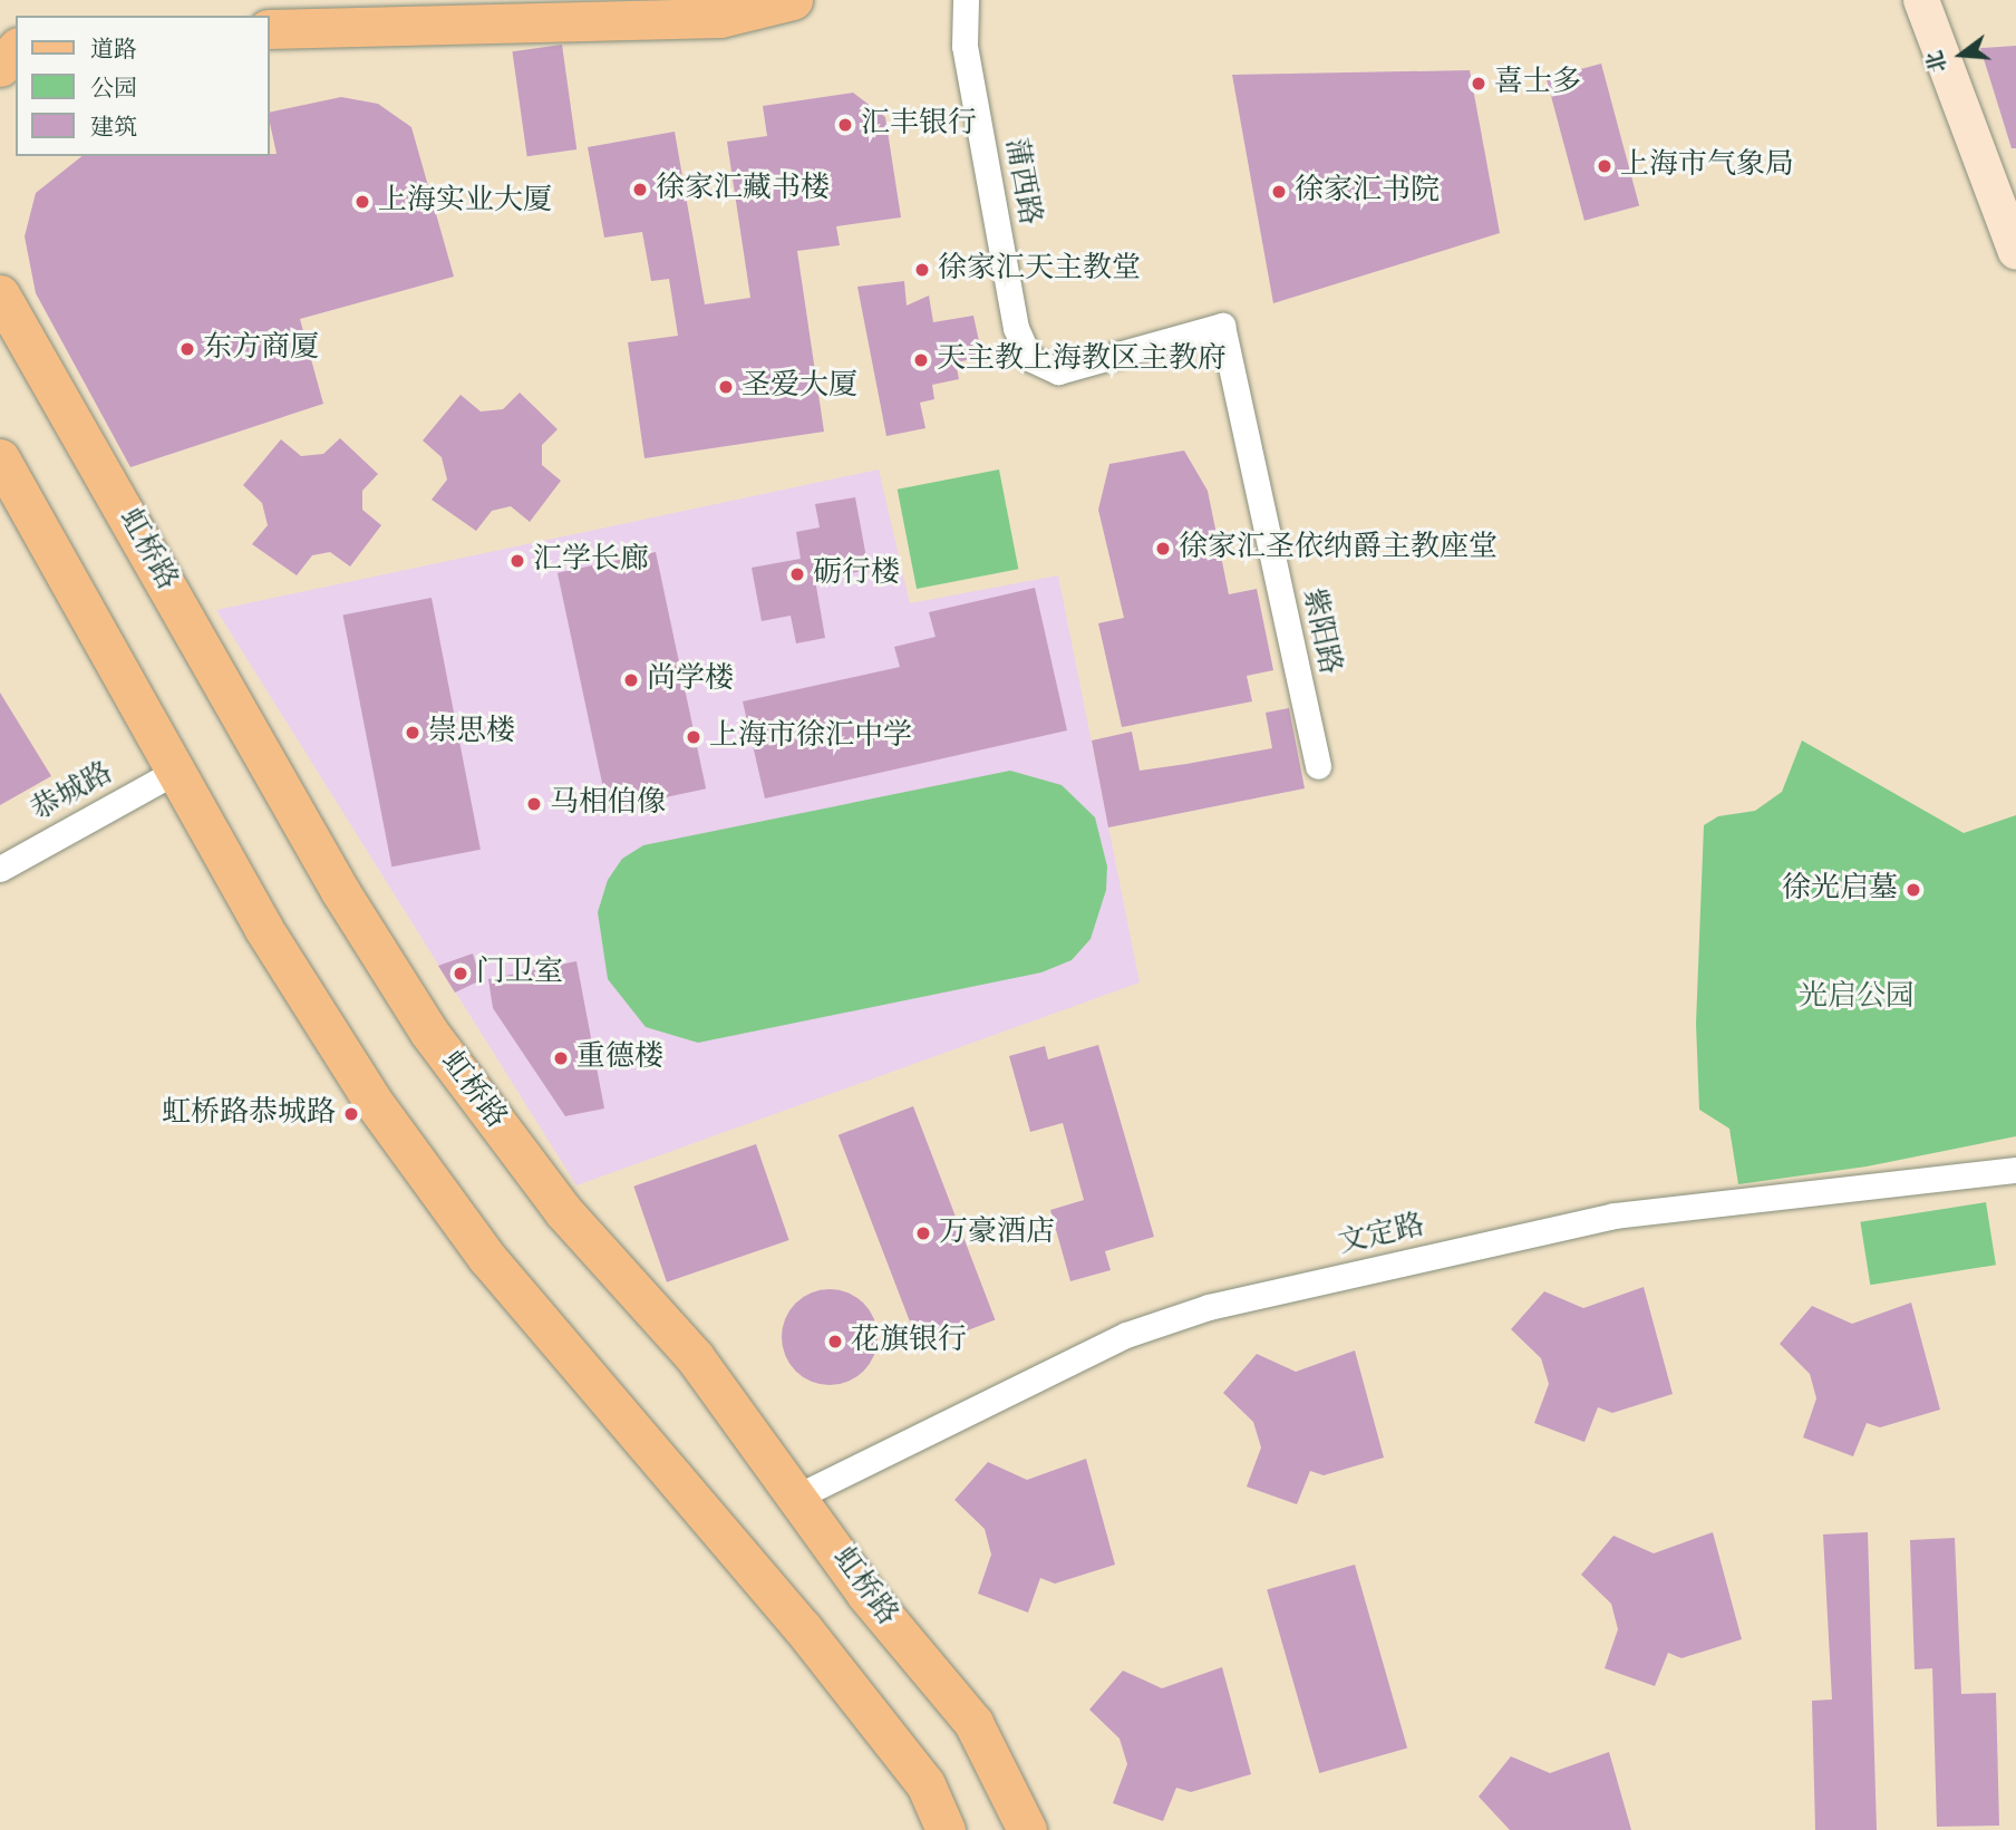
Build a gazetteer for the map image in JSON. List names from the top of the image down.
{
  "streets": {
    "main road": ["虹桥路"],
    "street": [
      "蒲西路",
      "紫阳路",
      "恭城路",
      "文定路"
    ]
  },
  "crossings": [
    ["蒲西路", "紫阳路"],
    ["虹桥路", "文定路"]
  ],
  "parks": ["光启公园"],
  "places": [
    "喜士多",
    "汇丰银行",
    "上海市气象局",
    "徐家汇藏书楼",
    "徐家汇书院",
    "上海实业大厦",
    "徐家汇天主教堂",
    "东方商厦",
    "天主教上海教区主教府",
    "圣爱大厦",
    "徐家汇圣依纳爵主教座堂",
    "汇学长廊",
    "砺行楼",
    "尚学楼",
    "崇思楼",
    "上海市徐汇中学",
    "马相伯像",
    "徐光启墓",
    "门卫室",
    "重德楼",
    "虹桥路恭城路",
    "万豪酒店",
    "花旗银行"
  ],
  "legend": ["道路", "公园", "建筑"],
  "north": "left"
}
